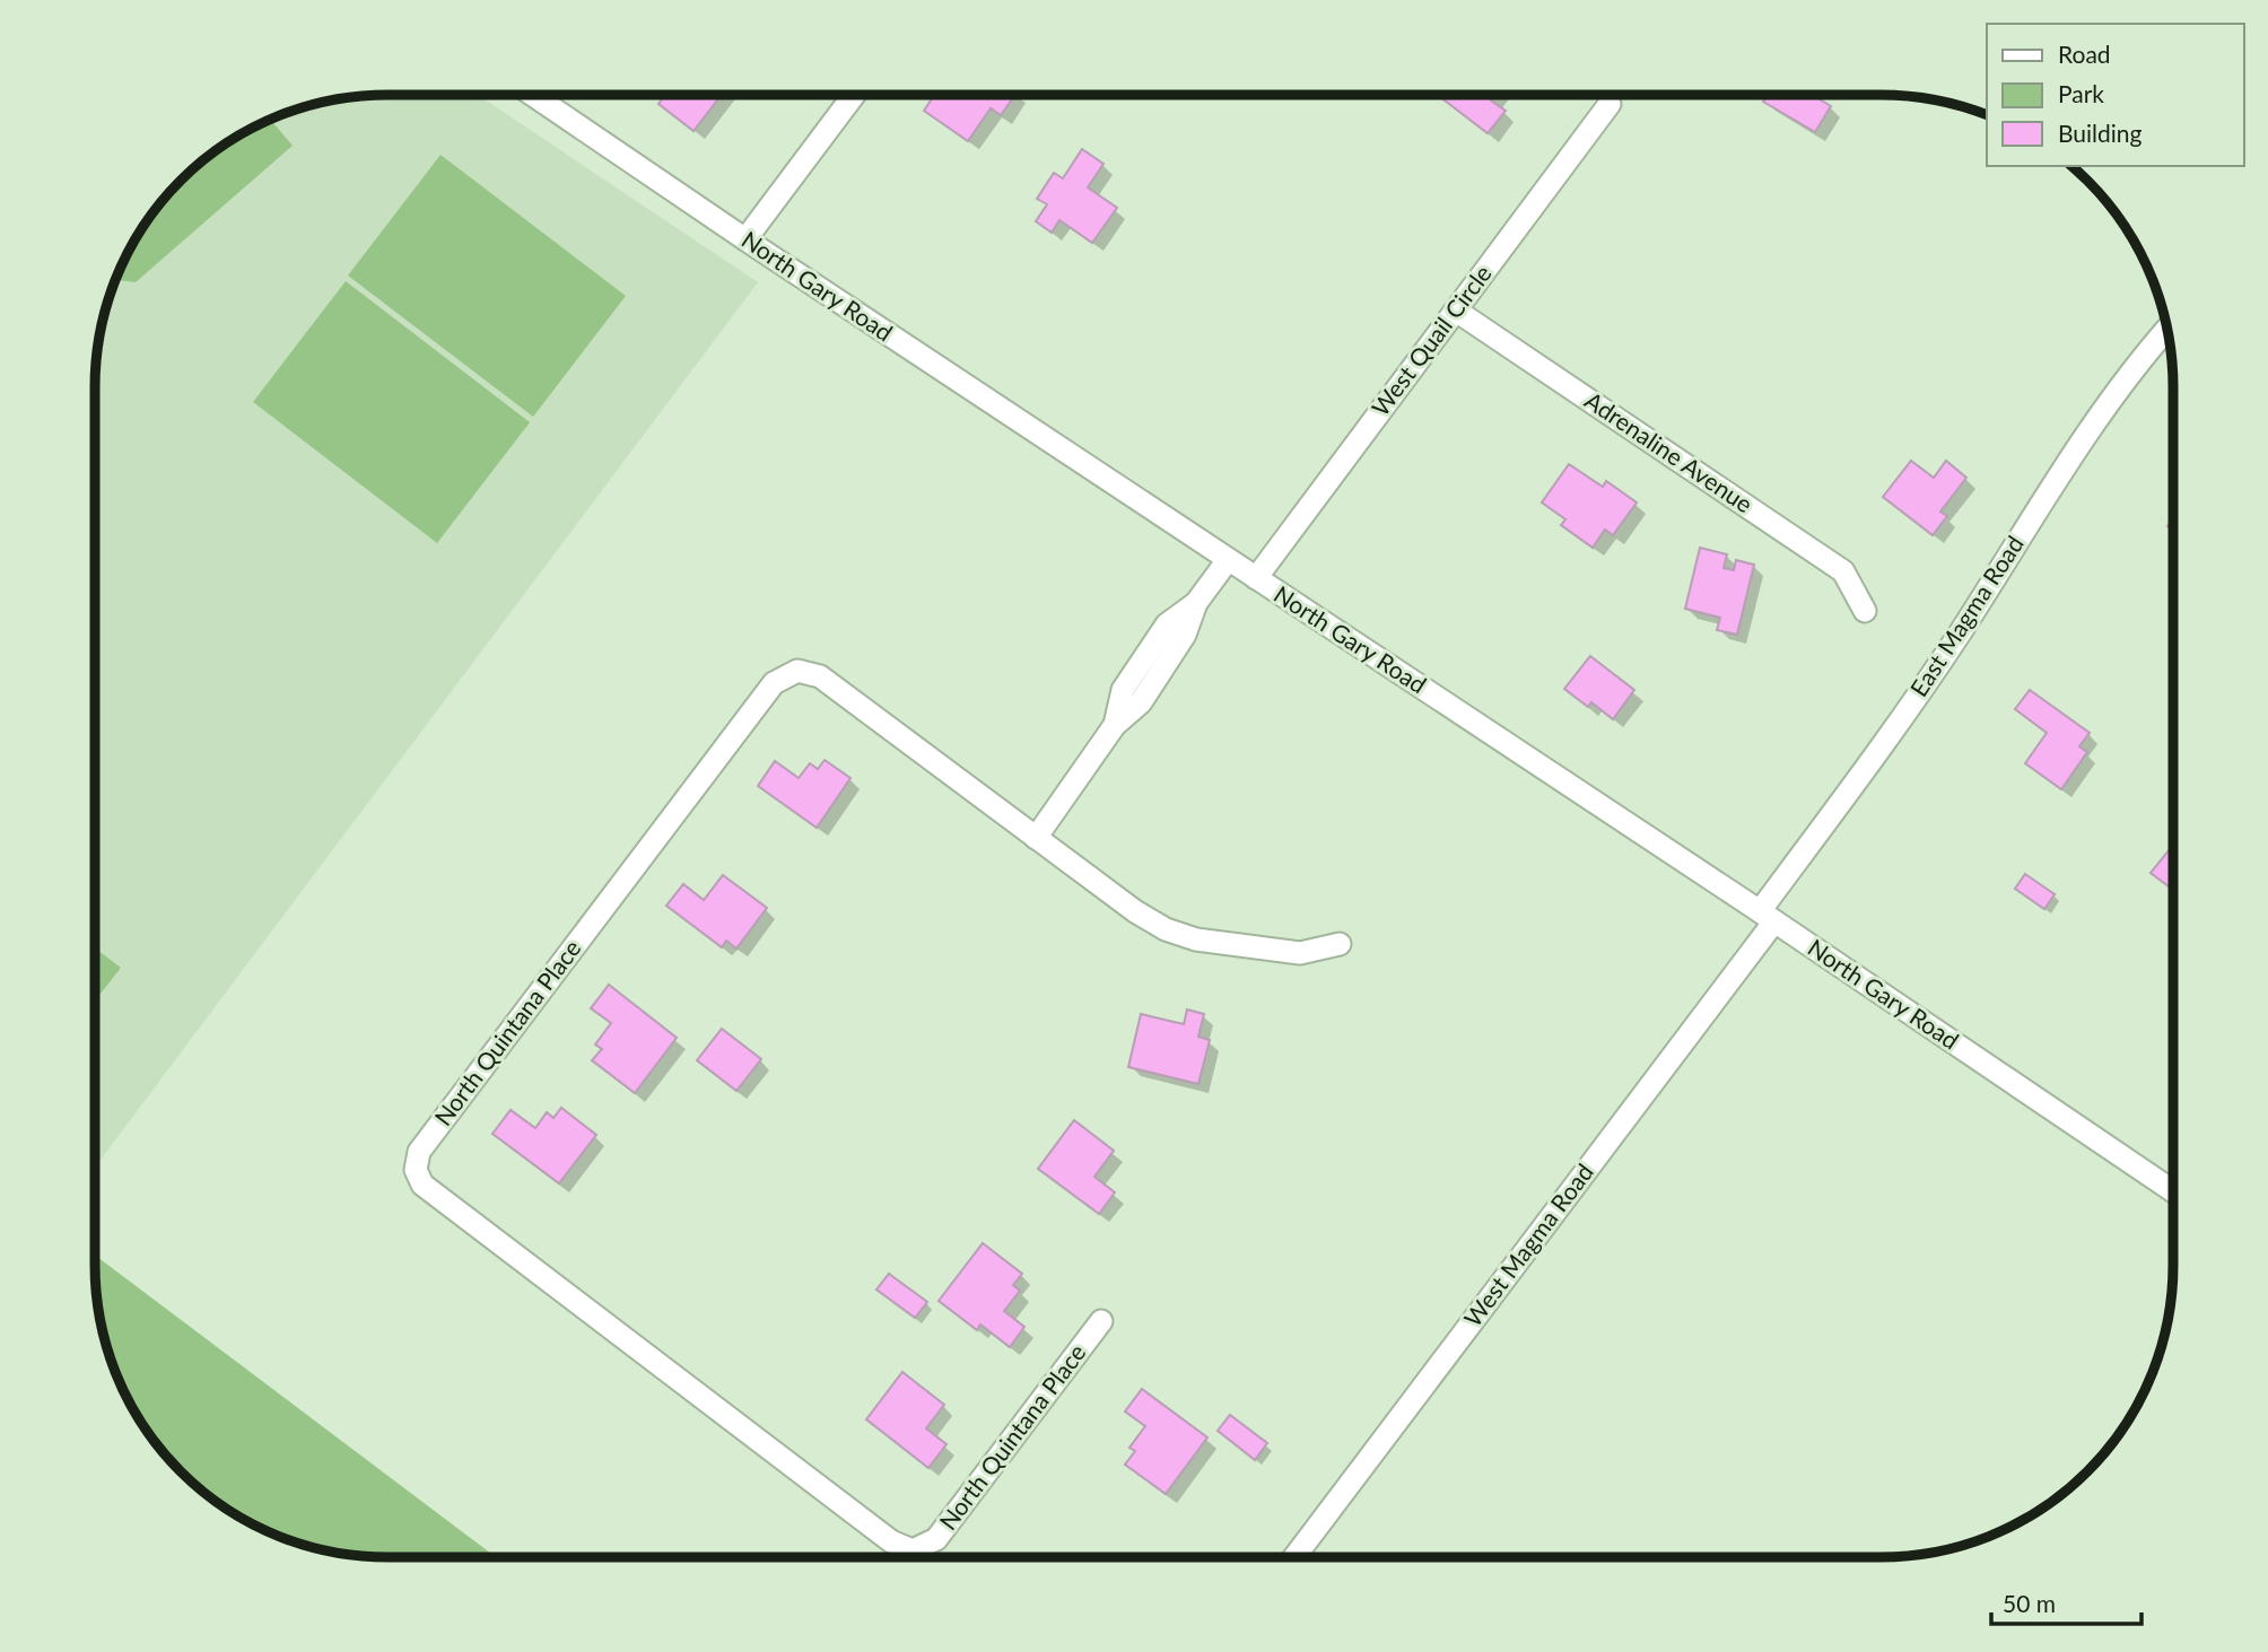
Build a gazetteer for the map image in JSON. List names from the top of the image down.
{
  "streets": {
    "street": [
      "North Gary Road",
      "West Quail Circle",
      "Adrenaline Avenue",
      "East Magma Road",
      "North Quintana Place",
      "West Magma Road"
    ]
  },
  "crossings": [
    ["North Gary Road", "West Quail Circle"],
    ["North Gary Road", "East Magma Road"],
    ["North Gary Road", "West Magma Road"],
    ["West Quail Circle", "Adrenaline Avenue"],
    ["East Magma Road", "West Magma Road"]
  ],
  "legend": ["Road", "Park", "Building"],
  "scale_bar": "50 m"
}
